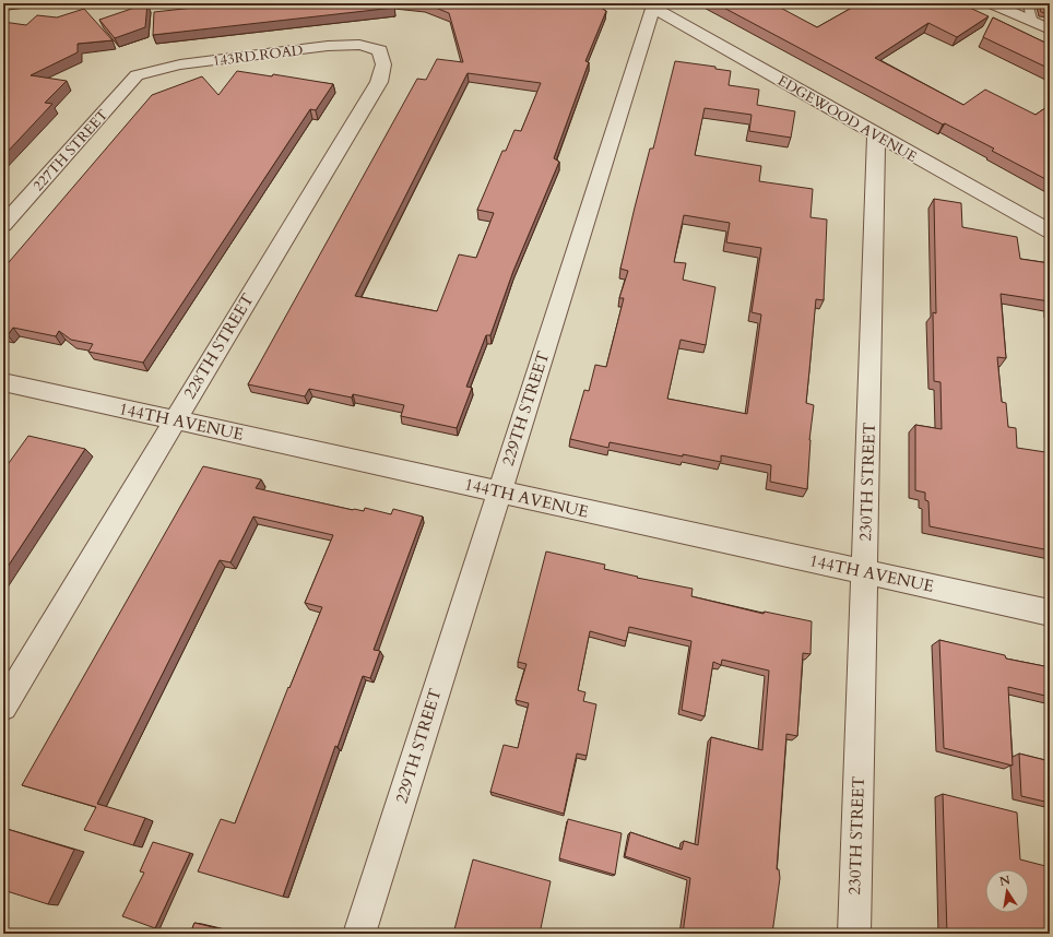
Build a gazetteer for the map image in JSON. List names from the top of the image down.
{
  "streets": {
    "street": [
      "143RD ROAD",
      "EDGEWOOD AVENUE",
      "227TH STREET",
      "228TH STREET",
      "229TH STREET",
      "144TH AVENUE",
      "230TH STREET"
    ]
  },
  "crossings": [
    ["143RD ROAD", "227TH STREET"],
    ["143RD ROAD", "228TH STREET"],
    ["EDGEWOOD AVENUE", "229TH STREET"],
    ["EDGEWOOD AVENUE", "230TH STREET"],
    ["228TH STREET", "144TH AVENUE"],
    ["229TH STREET", "144TH AVENUE"],
    ["144TH AVENUE", "230TH STREET"]
  ],
  "north": "top"
}
